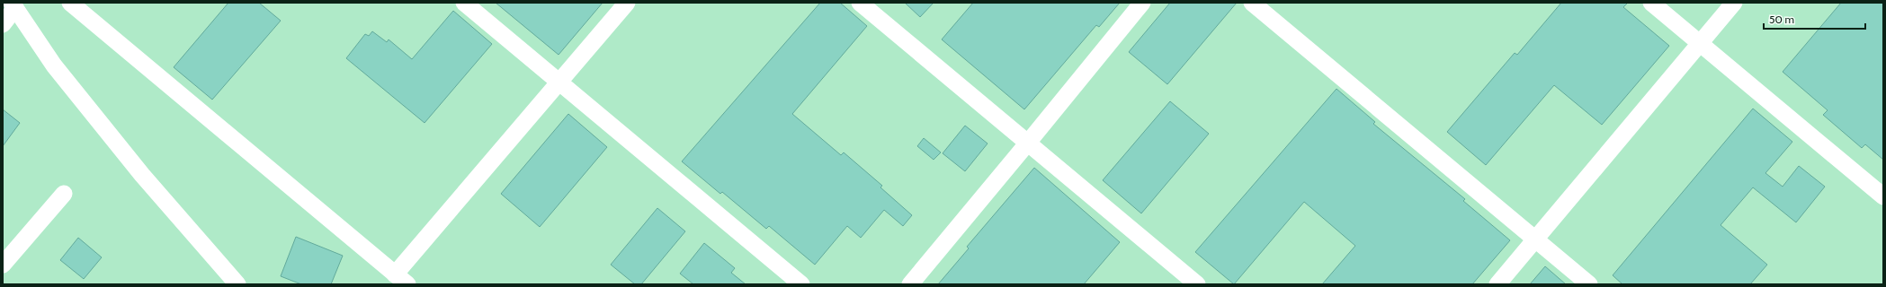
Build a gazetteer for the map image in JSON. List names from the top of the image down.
{
  "scale_bar": "50 m"
}
